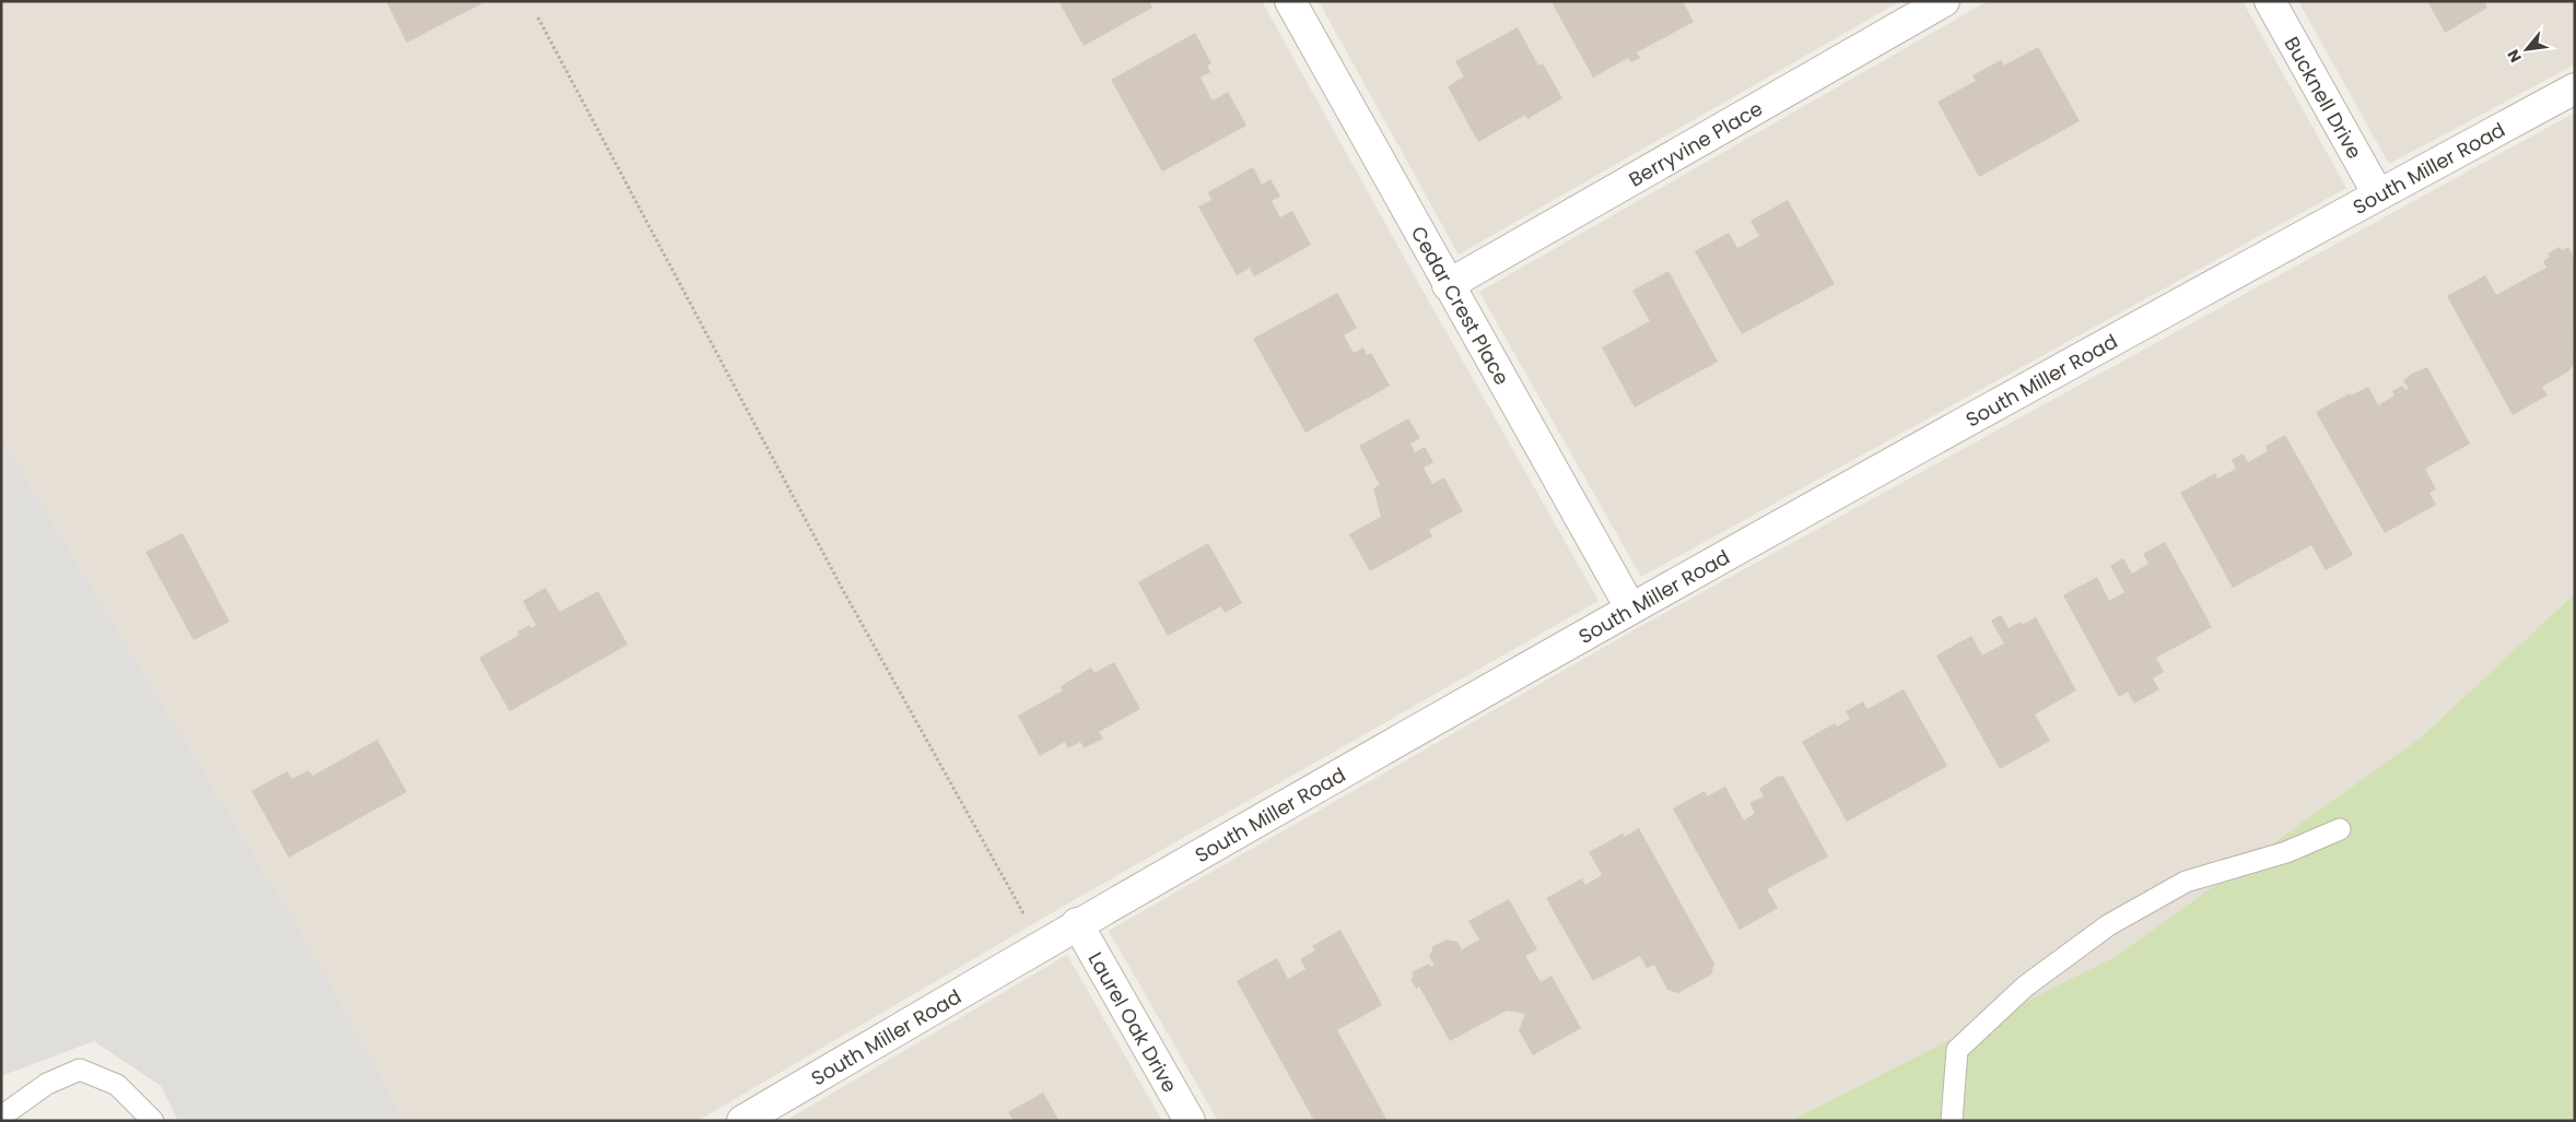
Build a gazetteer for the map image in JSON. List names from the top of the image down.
{
  "streets": {
    "street": [
      "Bucknell Drive",
      "Berryvine Place",
      "South Miller Road",
      "Cedar Crest Place",
      "Laurel Oak Drive"
    ]
  },
  "crossings": [
    ["Bucknell Drive", "South Miller Road"],
    ["Berryvine Place", "Cedar Crest Place"],
    ["South Miller Road", "Cedar Crest Place"],
    ["South Miller Road", "Laurel Oak Drive"]
  ],
  "north": "bottom left"
}
